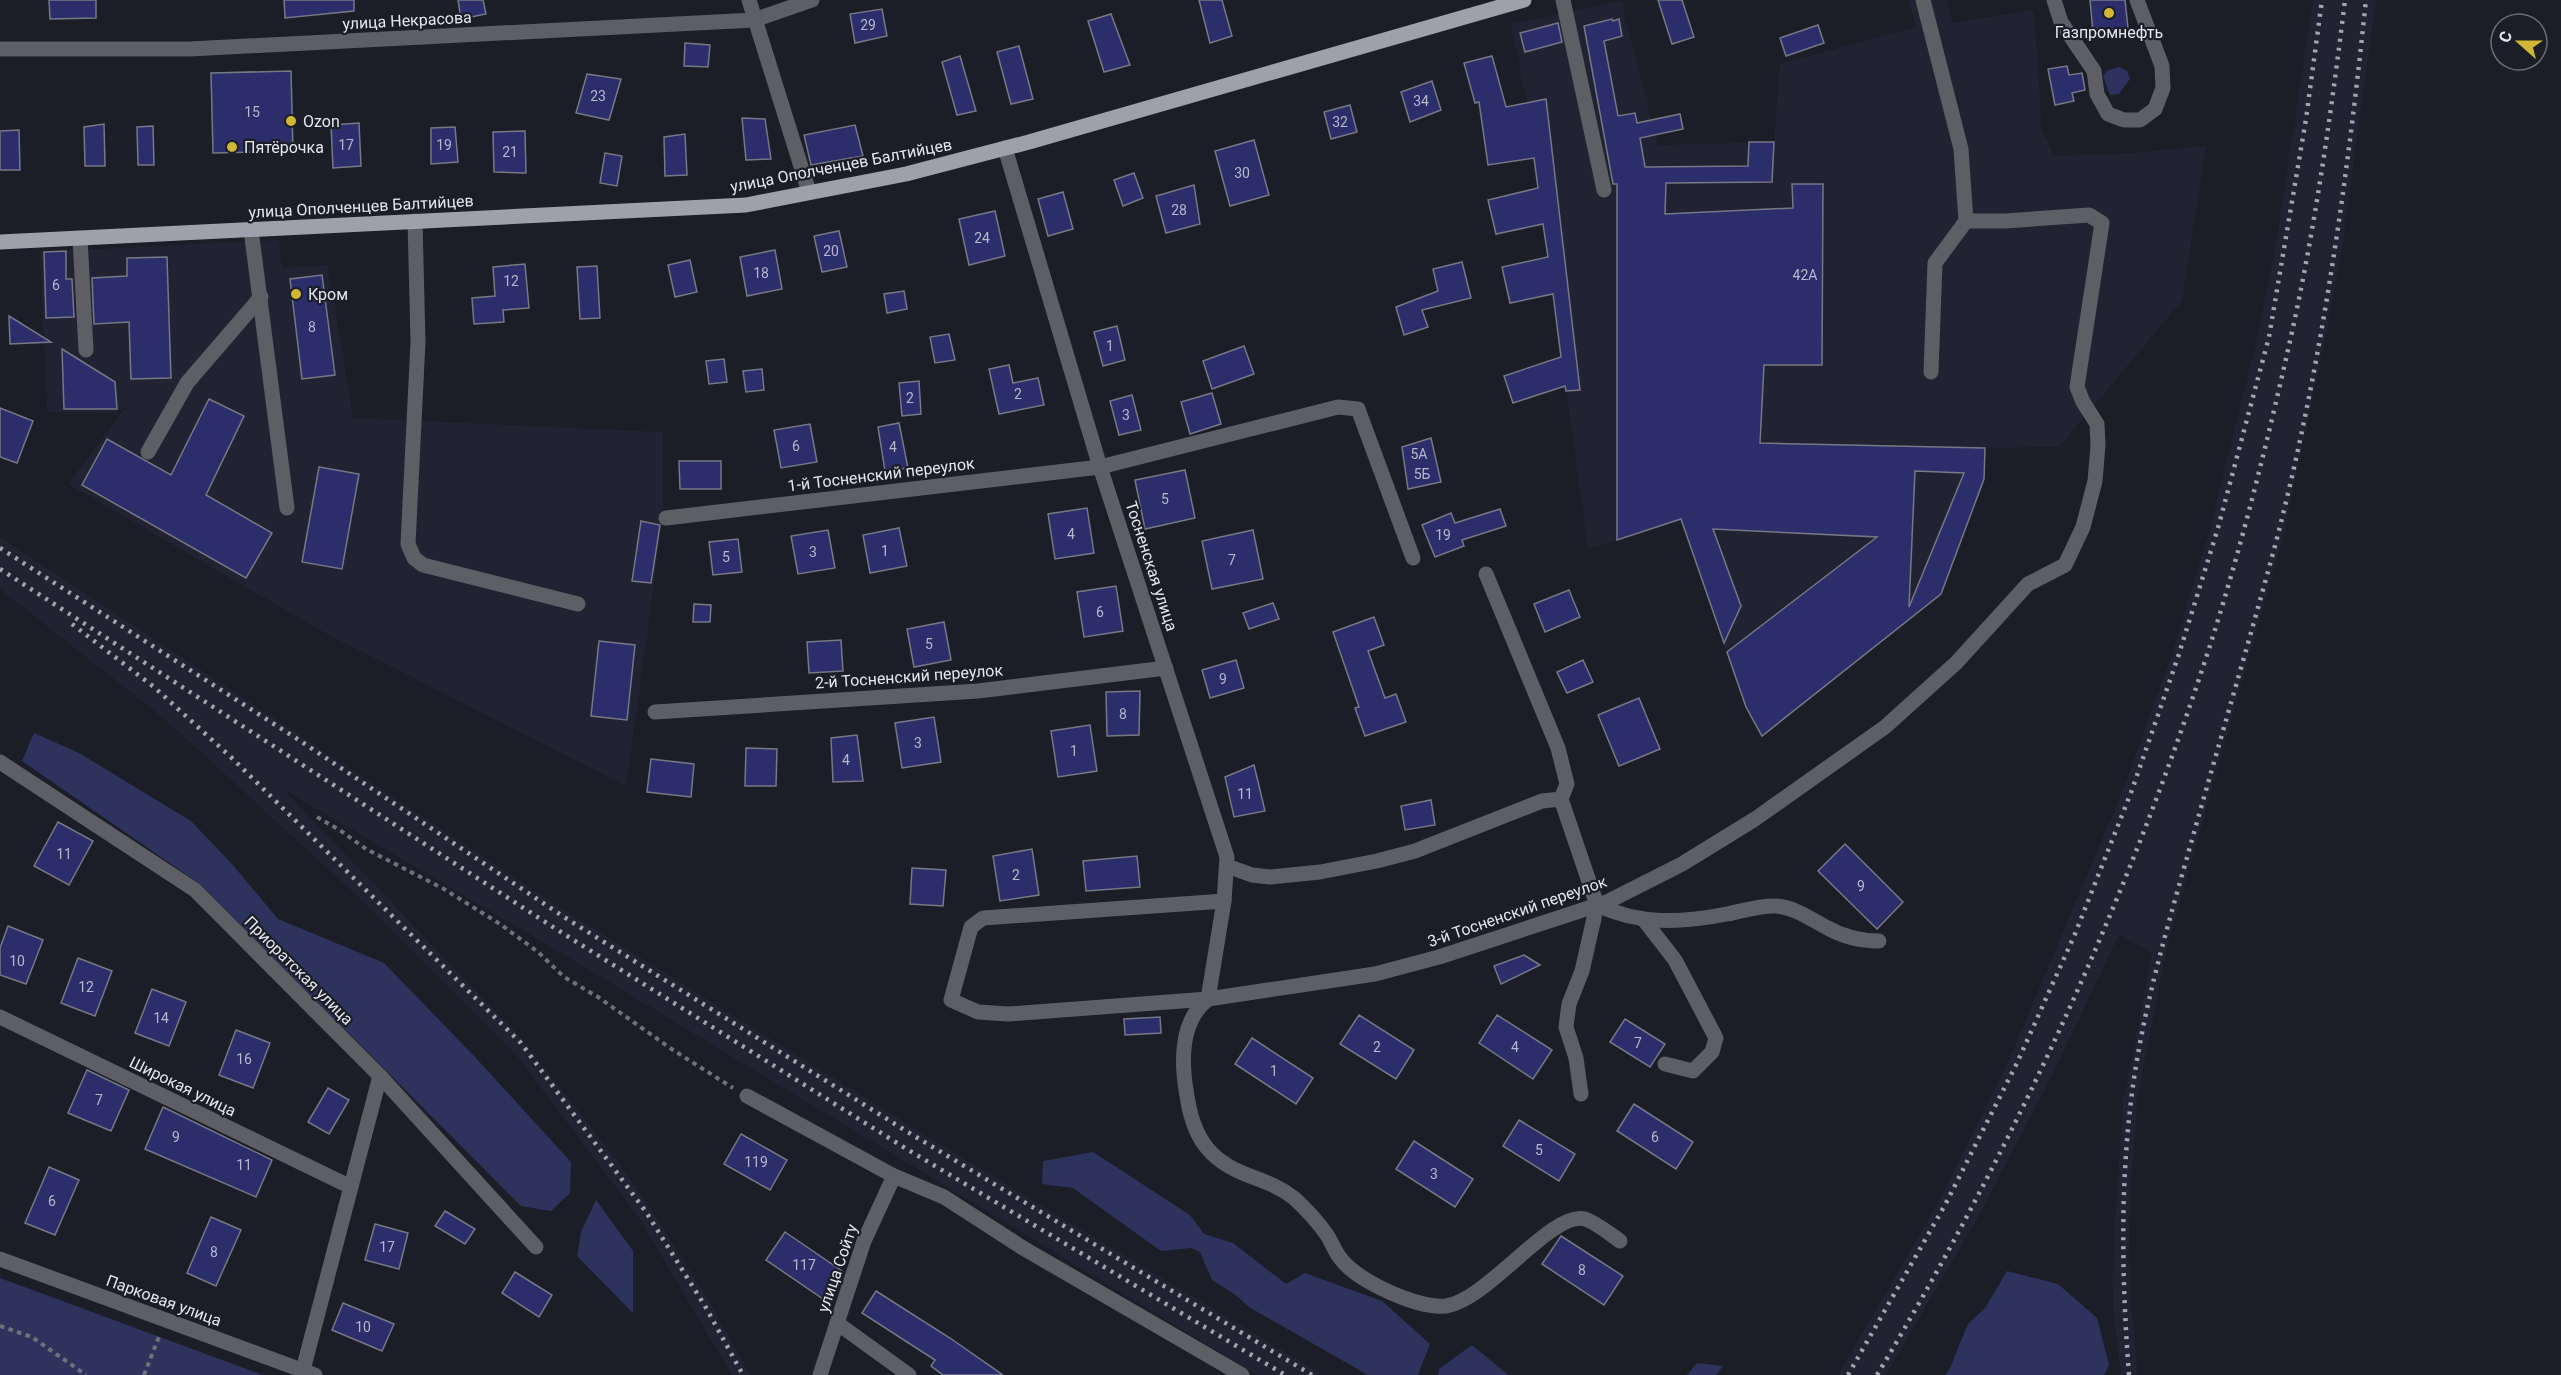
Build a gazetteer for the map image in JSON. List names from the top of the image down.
{
  "streets": {
    "main road": ["улица Ополченцев Балтийцев"],
    "street": [
      "улица Некрасова",
      "1-й Тосненский переулок",
      "Тосненская улица",
      "2-й Тосненский переулок",
      "3-й Тосненский переулок",
      "Приоратская улица",
      "Широкая улица",
      "улица Сойту",
      "Парковая улица"
    ]
  },
  "crossings": [
    ["улица Ополченцев Балтийцев", "Тосненская улица"],
    ["1-й Тосненский переулок", "Тосненская улица"],
    ["Тосненская улица", "2-й Тосненский переулок"],
    ["Тосненская улица", "3-й Тосненский переулок"]
  ],
  "places": [
    "Газпромнефть",
    "Ozon",
    "Пятёрочка",
    "Кром"
  ],
  "house_numbers": [
    "29",
    "23",
    "34",
    "15",
    "32",
    "17",
    "19",
    "21",
    "30",
    "28",
    "24",
    "20",
    "18",
    "42А",
    "12",
    "6",
    "8",
    "1",
    "2",
    "2",
    "3",
    "6",
    "4",
    "5А",
    "5Б",
    "5",
    "4",
    "19",
    "1",
    "3",
    "5",
    "7",
    "6",
    "5",
    "9",
    "8",
    "3",
    "1",
    "4",
    "11",
    "11",
    "2",
    "9",
    "10",
    "12",
    "14",
    "7",
    "2",
    "4",
    "16",
    "1",
    "7",
    "9",
    "6",
    "5",
    "119",
    "11",
    "3",
    "6",
    "17",
    "8",
    "117",
    "8",
    "10"
  ],
  "north": "left"
}
